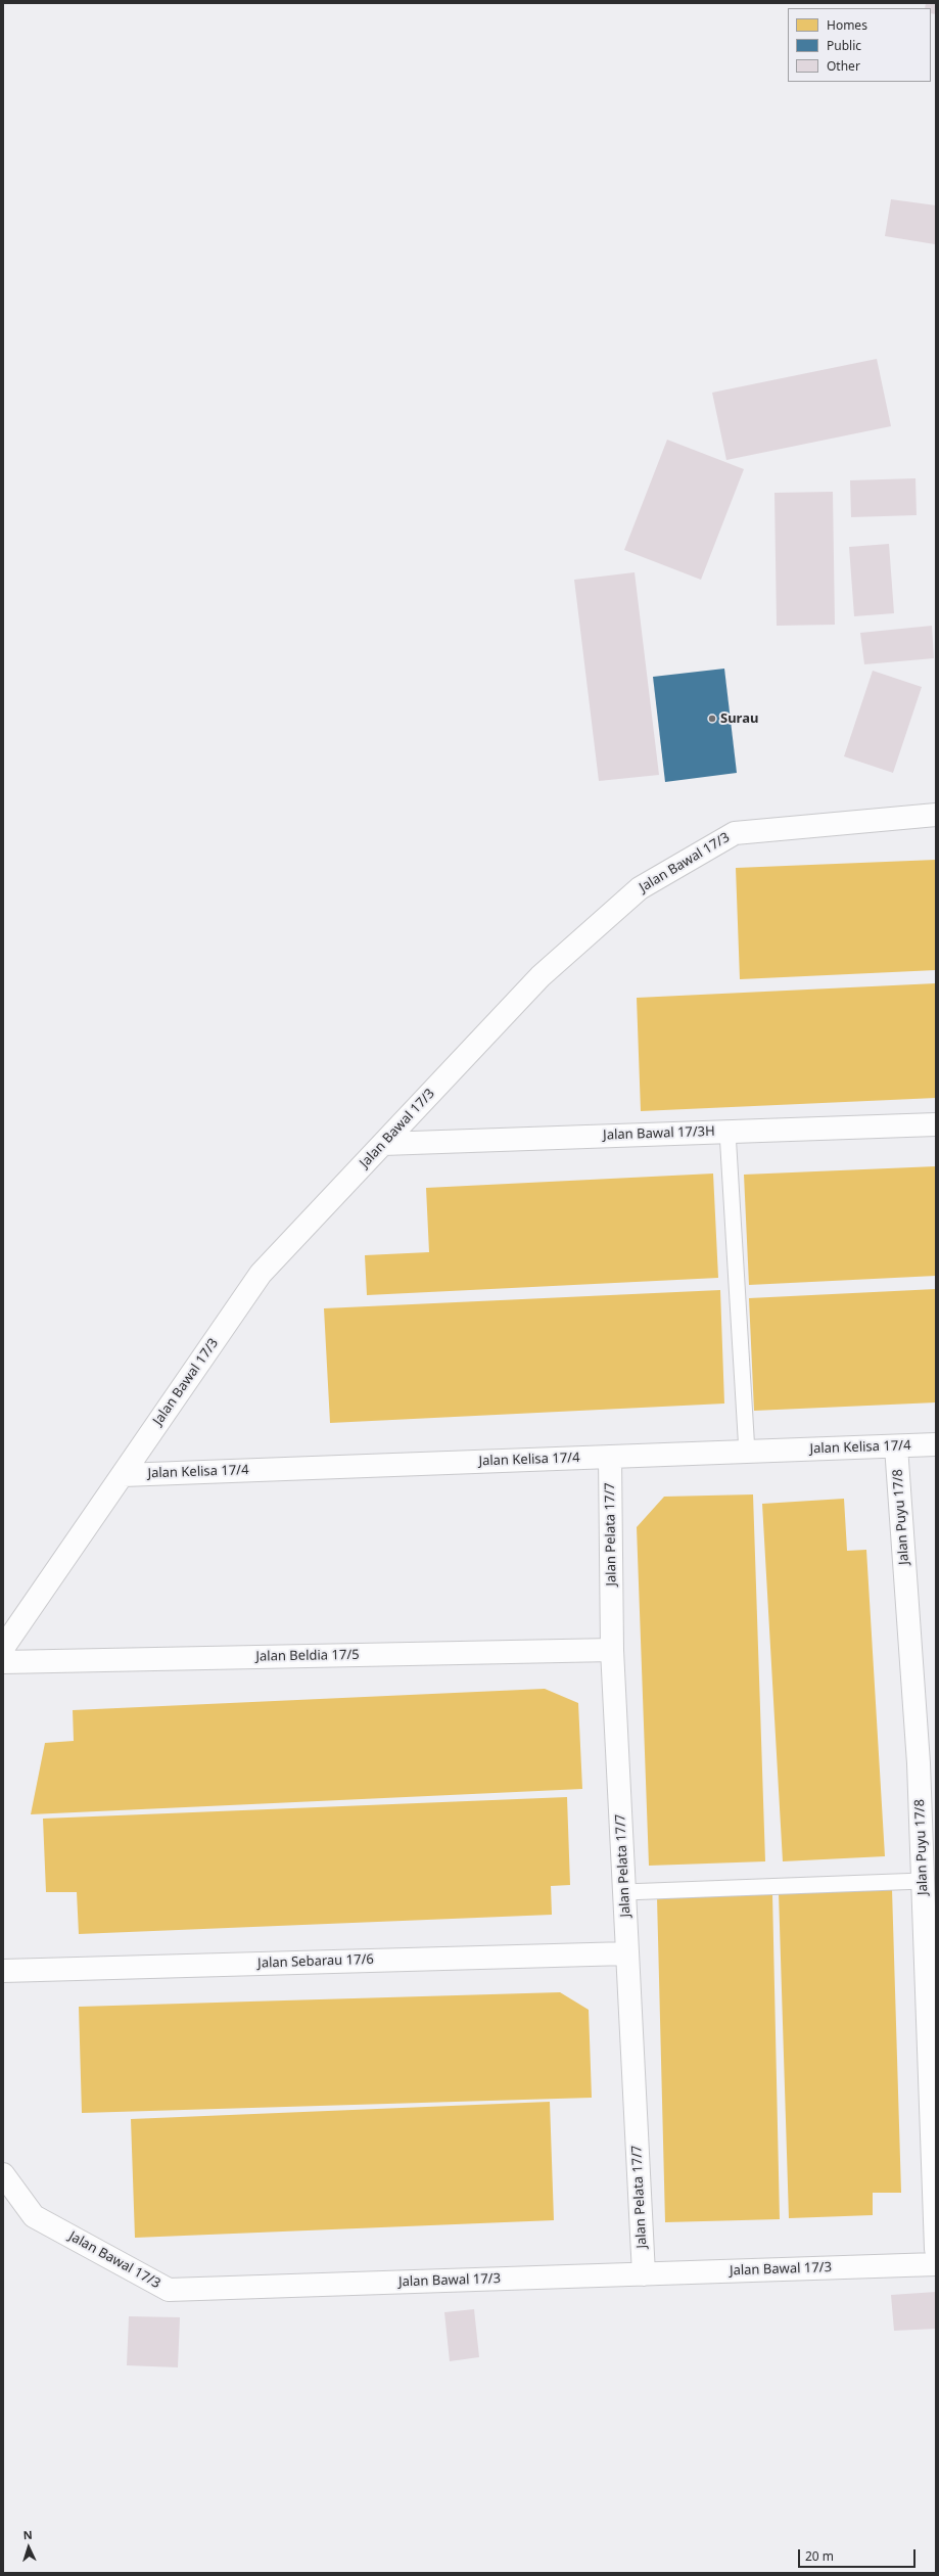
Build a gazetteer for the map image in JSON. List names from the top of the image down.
{
  "streets": {
    "street": [
      "Jalan Bawal 17/3",
      "Jalan Bawal 17/3H",
      "Jalan Kelisa 17/4",
      "Jalan Puyu 17/8",
      "Jalan Pelata 17/7",
      "Jalan Beldia 17/5",
      "Jalan Sebarau 17/6"
    ]
  },
  "crossings": [
    ["Jalan Bawal 17/3", "Jalan Bawal 17/3H"],
    ["Jalan Bawal 17/3", "Jalan Kelisa 17/4"],
    ["Jalan Bawal 17/3", "Jalan Pelata 17/7"],
    ["Jalan Kelisa 17/4", "Jalan Puyu 17/8"],
    ["Jalan Kelisa 17/4", "Jalan Pelata 17/7"],
    ["Jalan Pelata 17/7", "Jalan Beldia 17/5"],
    ["Jalan Pelata 17/7", "Jalan Sebarau 17/6"]
  ],
  "places": ["Surau"],
  "legend": ["Homes", "Public", "Other"],
  "scale_bar": "20 m",
  "north": "top"
}
